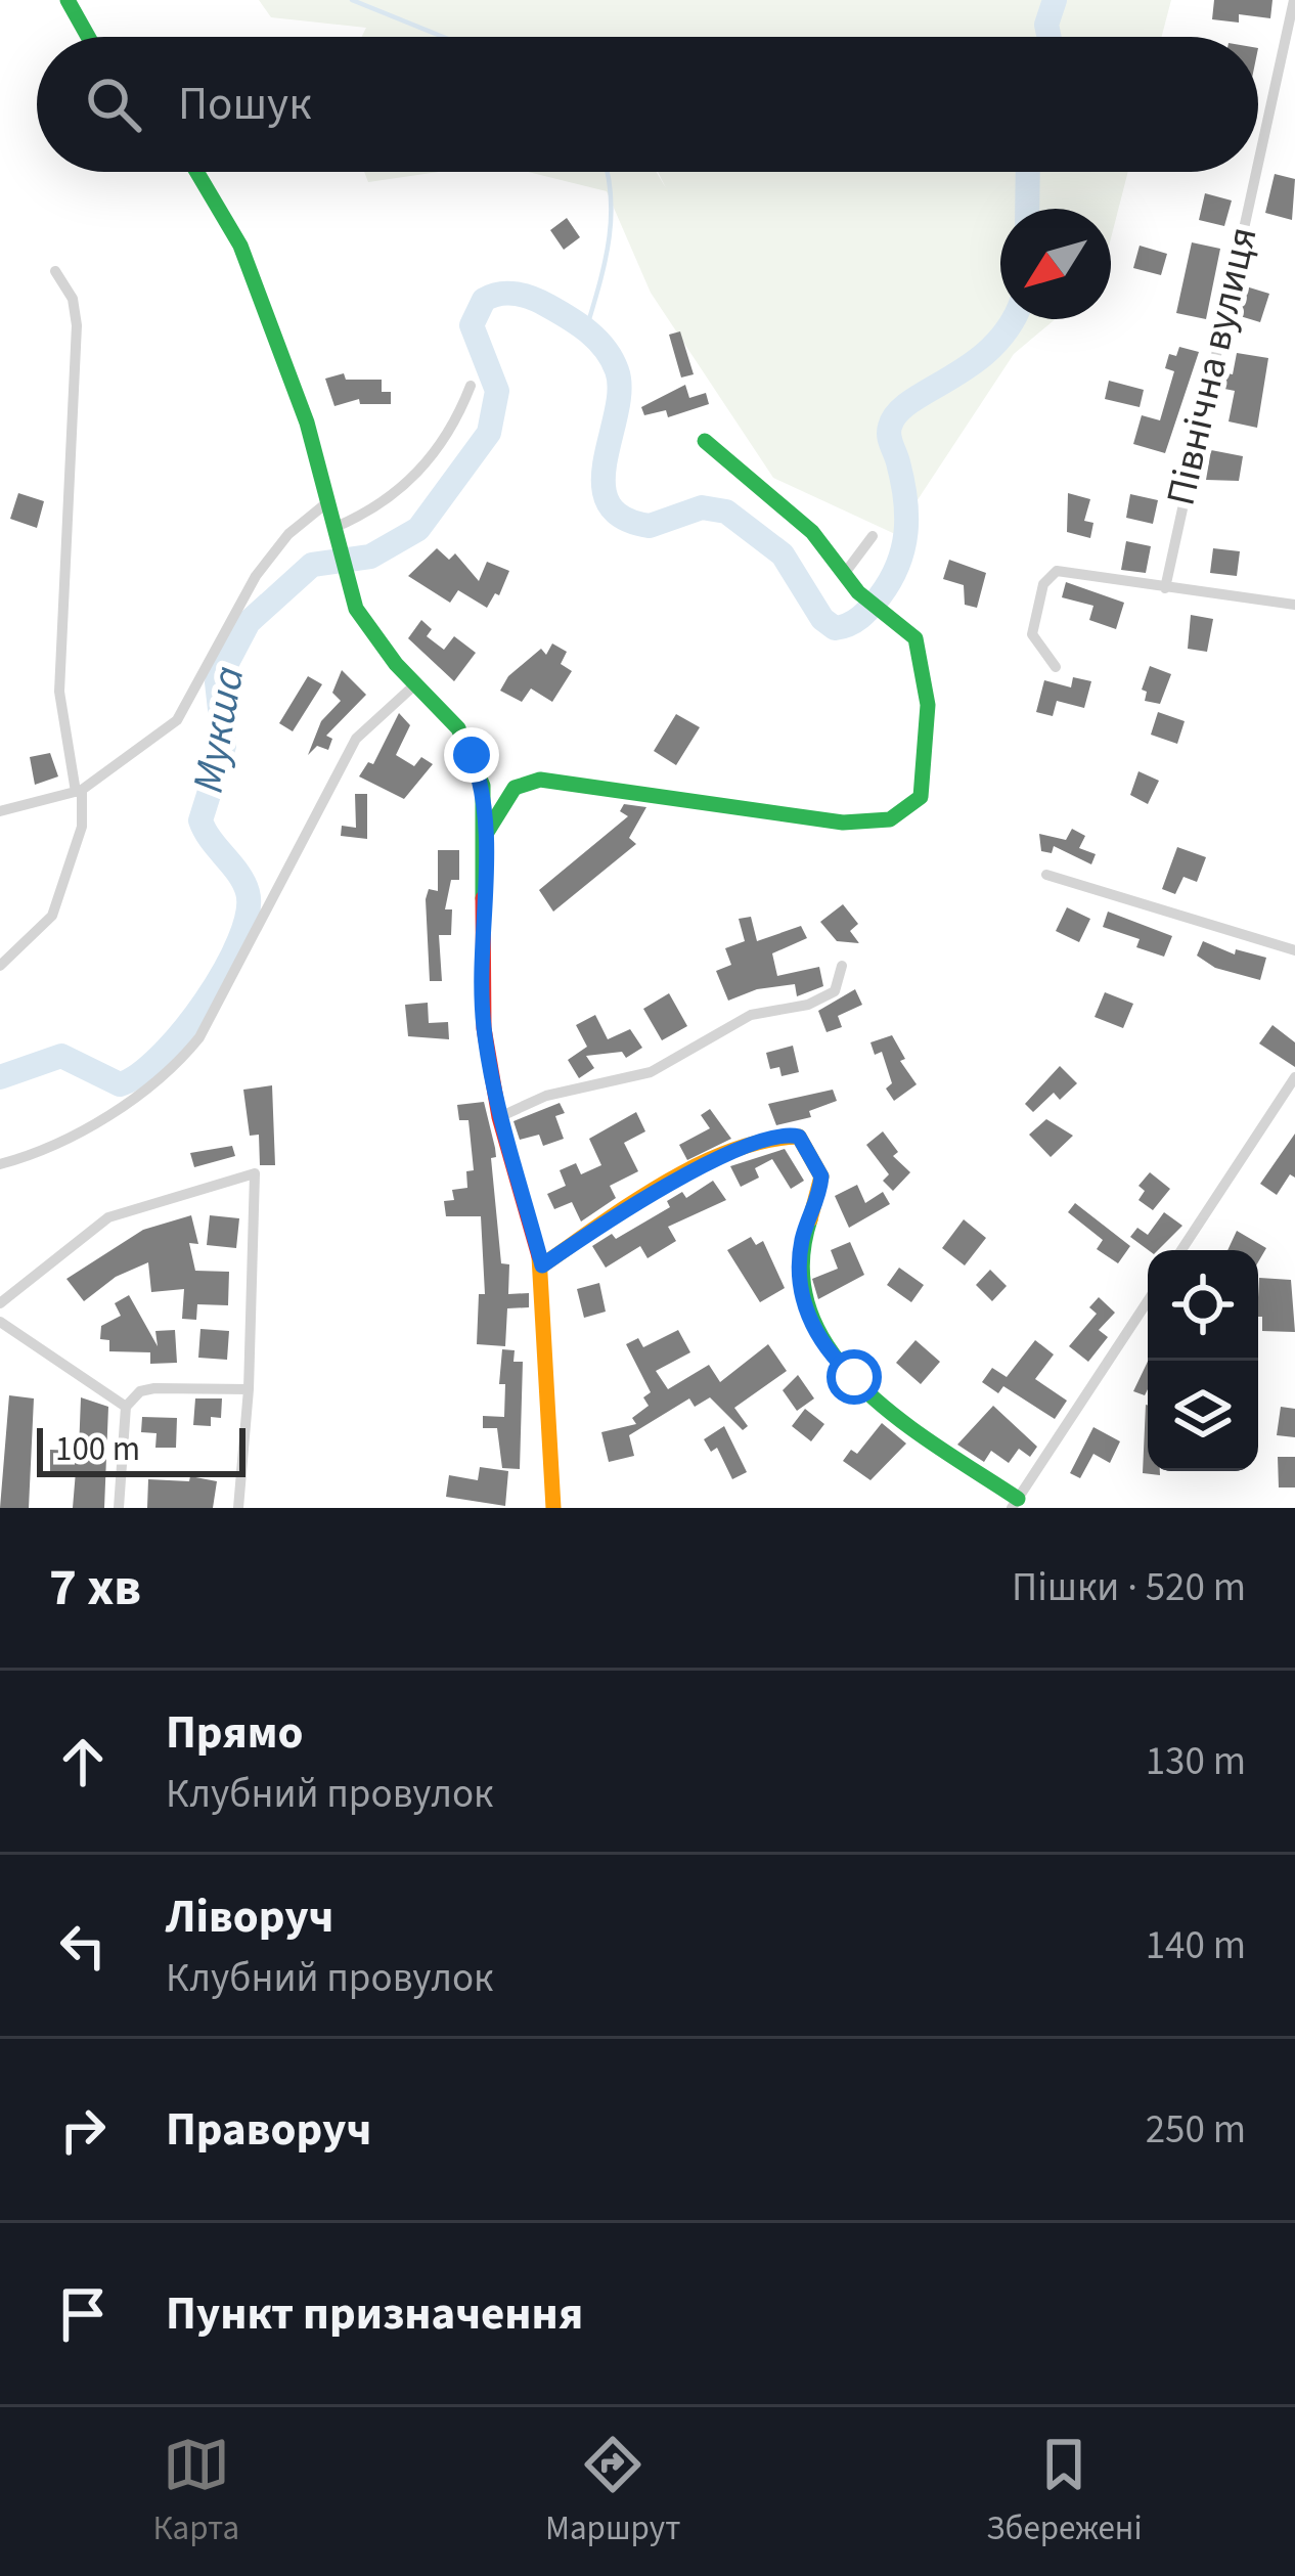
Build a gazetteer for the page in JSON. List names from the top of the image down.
{
  "streets": {
    "street": ["Північна вулиця"]
  },
  "water": ["Мукша"],
  "scale_bar": "100 m",
  "north": "bottom left",
  "page": {
    "search": "Пошук",
    "scale": "100 m",
    "heading": ["7 хв", "Пішки · 520 m"],
    "list": [
      ["Прямо", "Клубний провулок", "130 m"],
      ["Ліворуч", "Клубний провулок", "140 m"],
      ["Праворуч", "250 m"],
      "Пункт призначення"
    ],
    "nav": ["Карта", "Маршрут", "Збережені"]
  }
}
